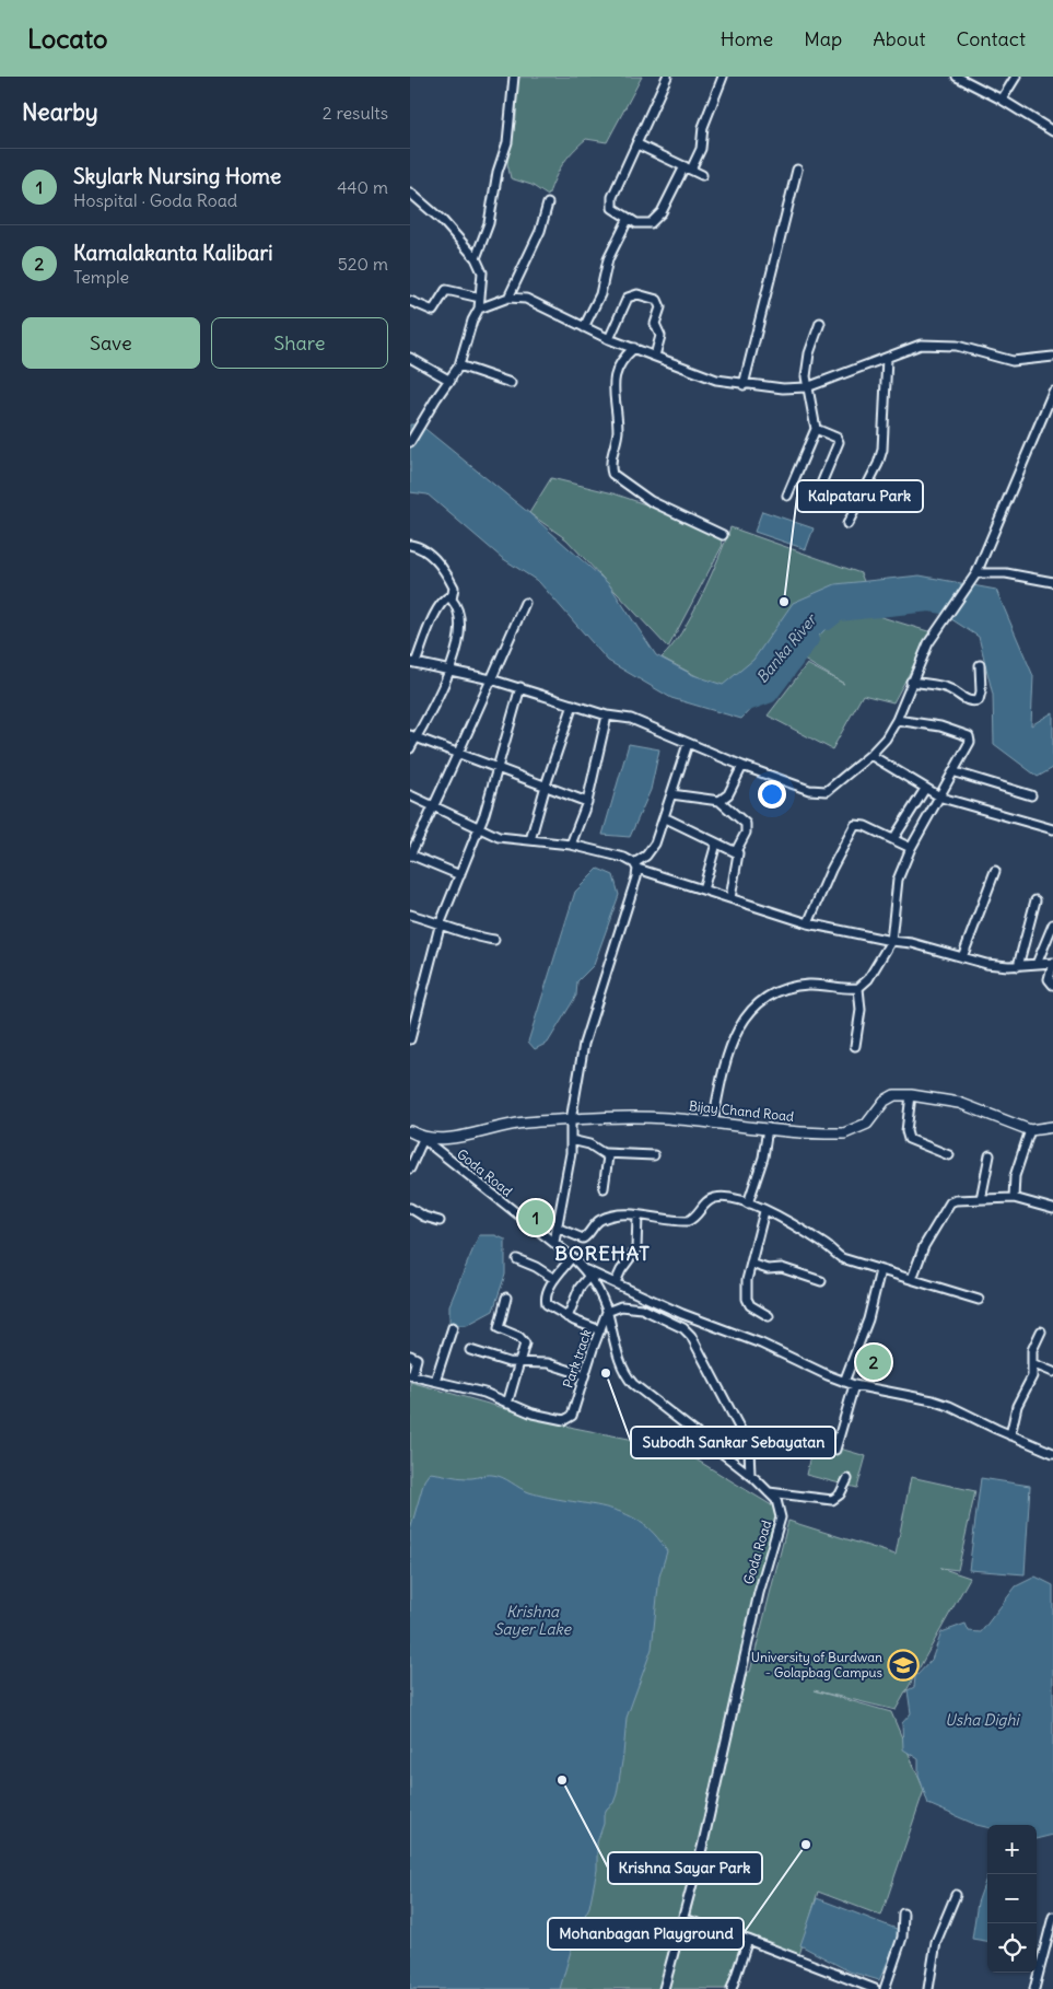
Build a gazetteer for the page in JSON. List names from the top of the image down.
{
  "streets": {
    "main road": ["Bijay Chand Road"],
    "street": ["Goda Road", "Park track"]
  },
  "crossings": [
    ["Bijay Chand Road", "Goda Road"],
    ["Goda Road", "Park track"]
  ],
  "districts": ["BOREHAT"],
  "water": ["Banka River", "Krishna Sayer Lake", "Usha Dighi"],
  "places": {
    "other": [
      "Kalpataru Park",
      "Subodh Sankar Sebayatan",
      "Krishna Sayar Park",
      "Mohanbagan Playground"
    ],
    "school or university": ["University of Burdwan - Golapbag Campus"]
  },
  "page": {
    "header": "Locato",
    "nav": [
      "Home",
      "Map",
      "About",
      "Contact"
    ],
    "heading": ["Nearby", "2 results"],
    "list": [
      {
        "mark": "1",
        "name": "Skylark Nursing Home",
        "note": "Hospital · Goda Road",
        "value": "440 m"
      },
      {
        "mark": "2",
        "name": "Kamalakanta Kalibari",
        "note": "Temple",
        "value": "520 m"
      }
    ],
    "buttons": ["Save", "Share"],
    "pins": ["1", "2"],
    "map_buttons": ["+", "−"]
  }
}
